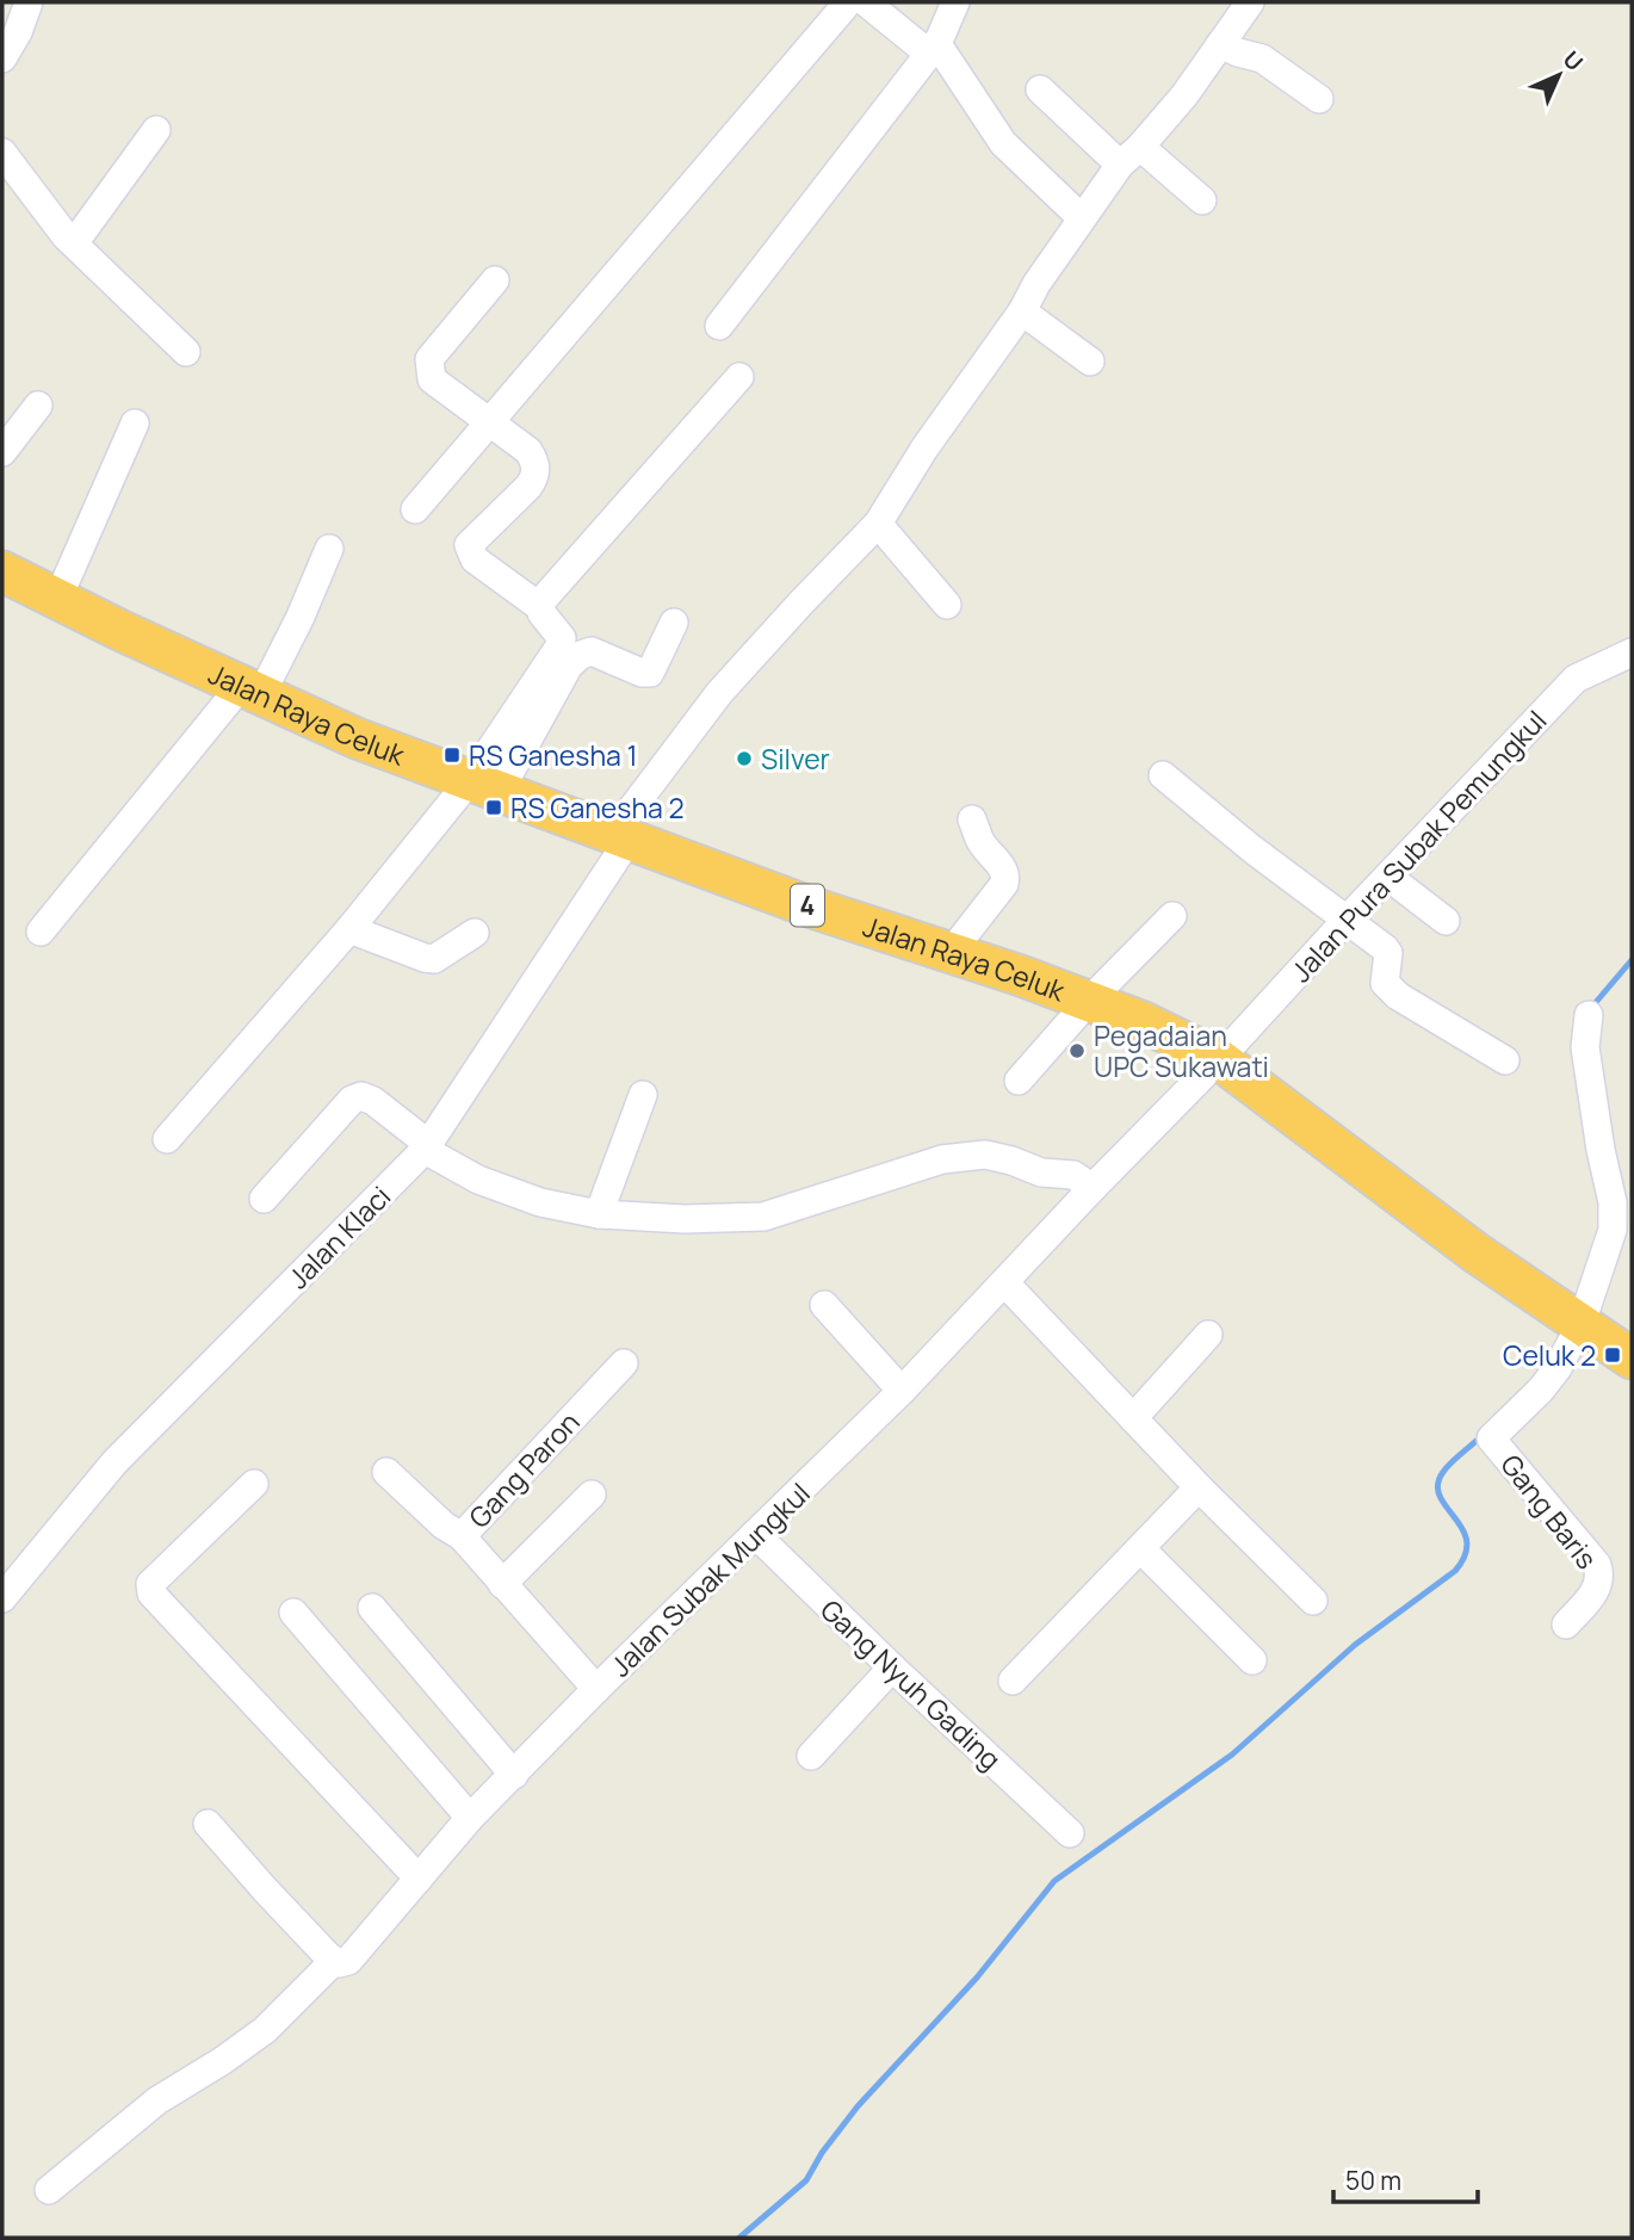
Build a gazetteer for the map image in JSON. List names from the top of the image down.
{
  "streets": {
    "highway": ["Jalan Raya Celuk", "4"],
    "street": [
      "Jalan Pura Subak Pemungkul",
      "Jalan Klaci",
      "Gang Paron",
      "Gang Baris",
      "Jalan Subak Mungkul",
      "Gang Nyuh Gading"
    ]
  },
  "crossings": [
    ["Jalan Raya Celuk", "Jalan Pura Subak Pemungkul"],
    ["Jalan Raya Celuk", "Jalan Klaci"],
    ["Jalan Raya Celuk", "Gang Baris"],
    ["Jalan Raya Celuk", "Jalan Subak Mungkul"],
    ["Jalan Pura Subak Pemungkul", "Jalan Subak Mungkul"],
    ["Gang Paron", "Jalan Subak Mungkul"],
    ["Jalan Subak Mungkul", "Gang Nyuh Gading"]
  ],
  "places": {
    "transit": ["RS Ganesha 1", "RS Ganesha 2", "Celuk 2"],
    "other": ["Silver", "Pegadaian UPC Sukawati"]
  },
  "scale_bar": "50 m",
  "north": "top right"
}
